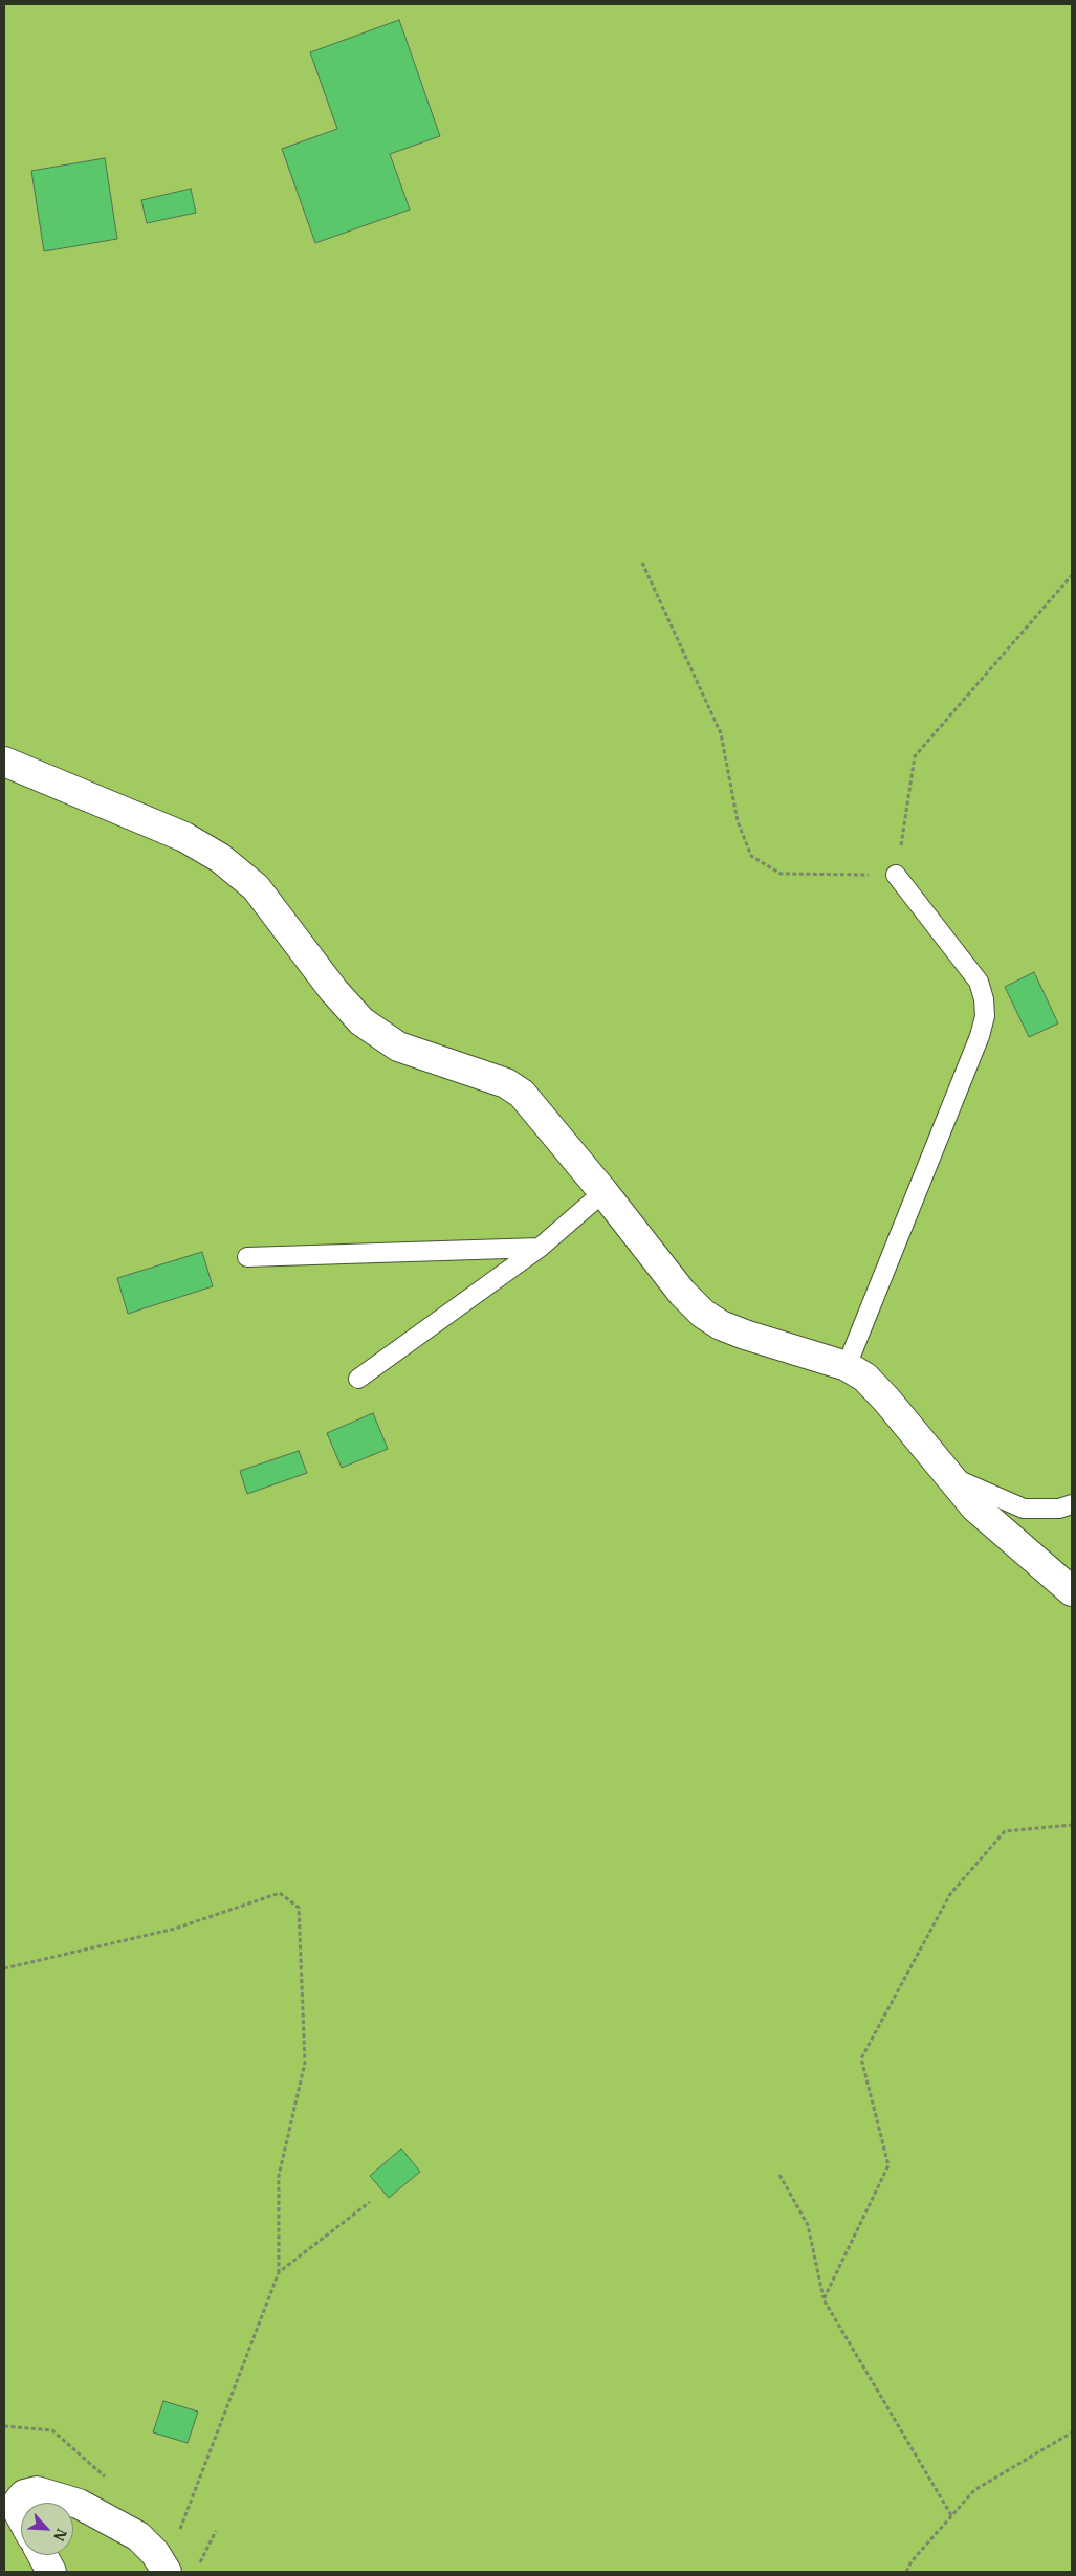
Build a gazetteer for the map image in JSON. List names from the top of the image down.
{
  "north": "bottom right"
}
